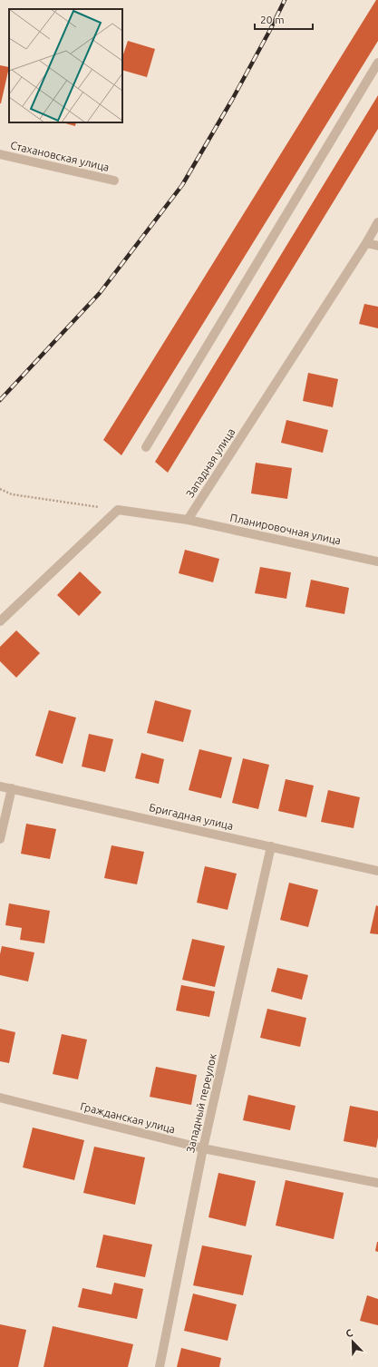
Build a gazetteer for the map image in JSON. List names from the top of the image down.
{
  "streets": {
    "street": [
      "Стахановская улица",
      "Западная улица",
      "Планировочная улица",
      "Бригадная улица",
      "Западный переулок",
      "Гражданская улица"
    ]
  },
  "crossings": [
    ["Западная улица", "Планировочная улица"],
    ["Бригадная улица", "Западный переулок"],
    ["Западный переулок", "Гражданская улица"]
  ],
  "scale_bar": "20 m",
  "north": "top left"
}
